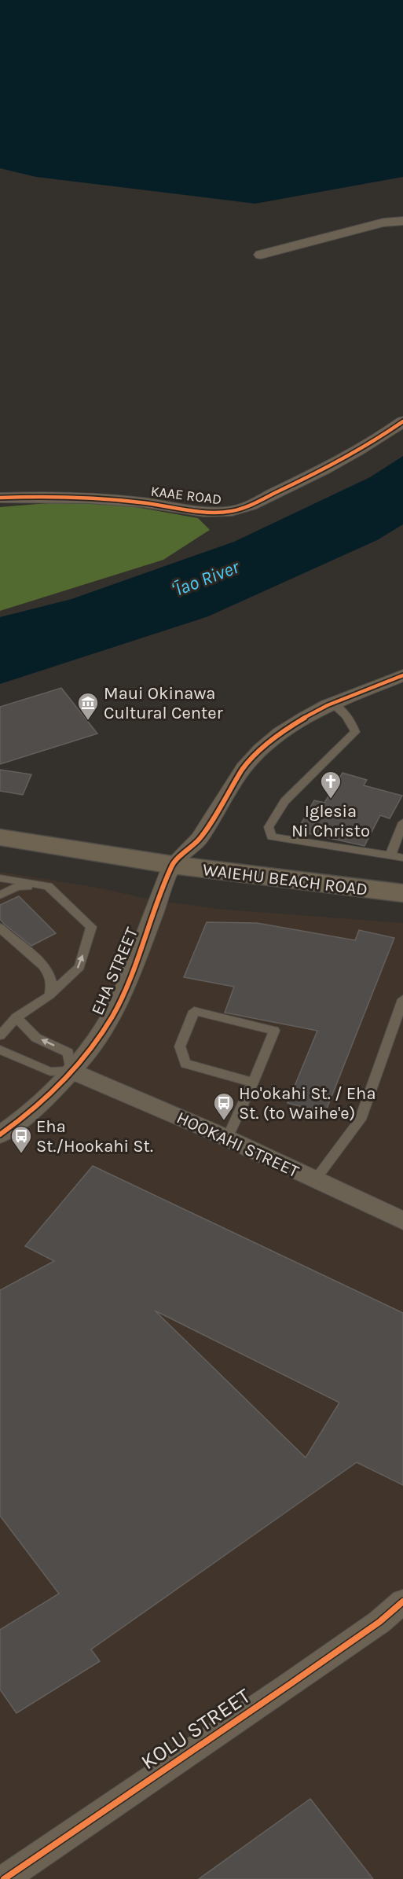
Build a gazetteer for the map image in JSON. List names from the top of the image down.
{
  "streets": {
    "street": [
      "KAAE ROAD",
      "WAIEHU BEACH ROAD",
      "EHA STREET",
      "HOOKAHI STREET",
      "KOLU STREET"
    ]
  },
  "crossings": [
    ["WAIEHU BEACH ROAD", "EHA STREET"],
    ["EHA STREET", "HOOKAHI STREET"]
  ],
  "water": ["ʻĪao River"],
  "places": {
    "museum": ["Maui Okinawa Cultural Center"],
    "church": ["Iglesia Ni Christo"],
    "bus stop": ["Ho'okahi St. / Eha St. (to Waihe'e)", "Eha St./Hookahi St."]
  }
}
